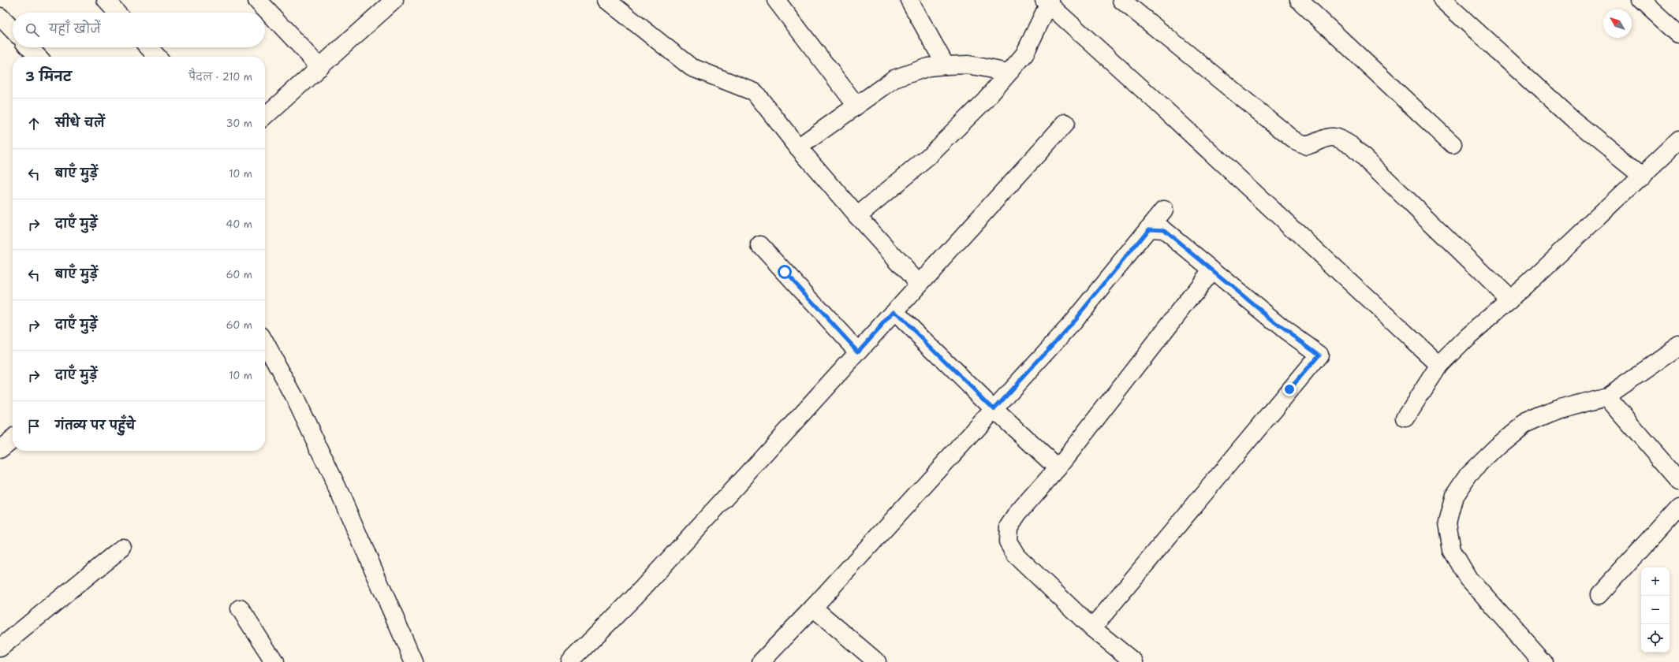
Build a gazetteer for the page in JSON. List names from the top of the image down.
{
  "north": "top left",
  "page": {
    "search": "यहाँ खोजें",
    "heading": ["3 मिनट", "पैदल · 210 m"],
    "list": [
      ["सीधे चलें", "30 m"],
      ["बाएँ मुड़ें", "10 m"],
      ["दाएँ मुड़ें", "40 m"],
      ["बाएँ मुड़ें", "60 m"],
      ["दाएँ मुड़ें", "60 m"],
      ["दाएँ मुड़ें", "10 m"],
      "गंतव्य पर पहुँचे"
    ],
    "map_buttons": ["+", "−"]
  }
}
